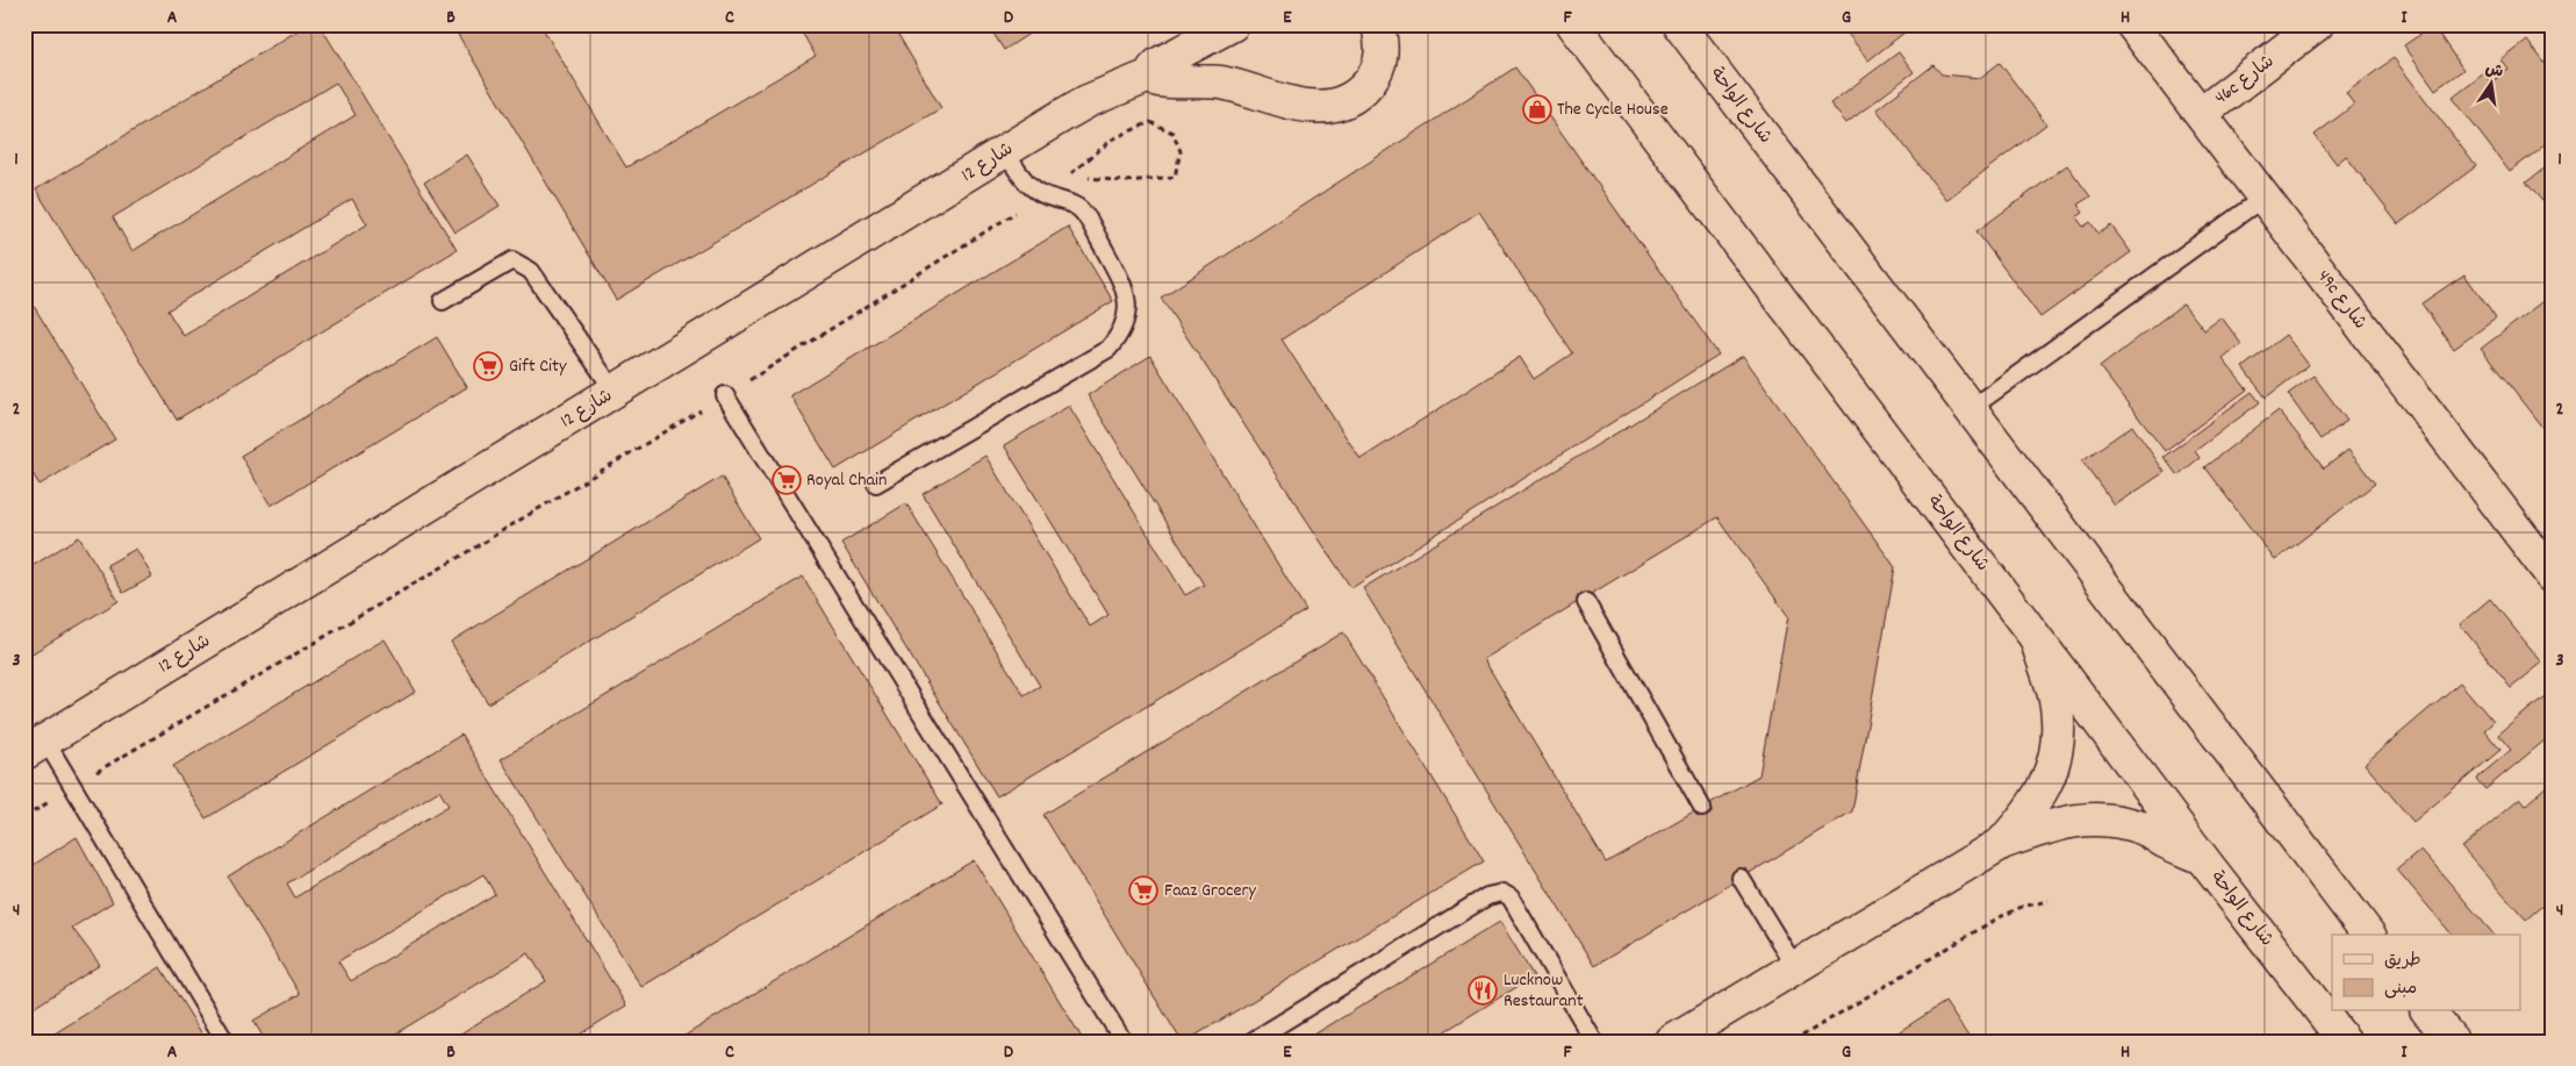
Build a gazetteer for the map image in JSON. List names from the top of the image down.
{
  "streets": {
    "street": [
      "46c شارع",
      "شارع الواحة",
      "شارع 12",
      "49c شارع"
    ]
  },
  "crossings": [
    ["46c شارع", "49c شارع"]
  ],
  "places": {
    "shop": ["The Cycle House"],
    "supermarket": ["Gift City", "Royal Chain", "Faaz Grocery"],
    "restaurant": ["Lucknow Restaurant"]
  },
  "legend": ["طريق", "مبنى"],
  "north": "top",
  "grid": {
    "columns": [
      "A",
      "B",
      "C",
      "D",
      "E",
      "F",
      "G",
      "H",
      "I"
    ],
    "rows": [
      "1",
      "2",
      "3",
      "4"
    ]
  }
}
